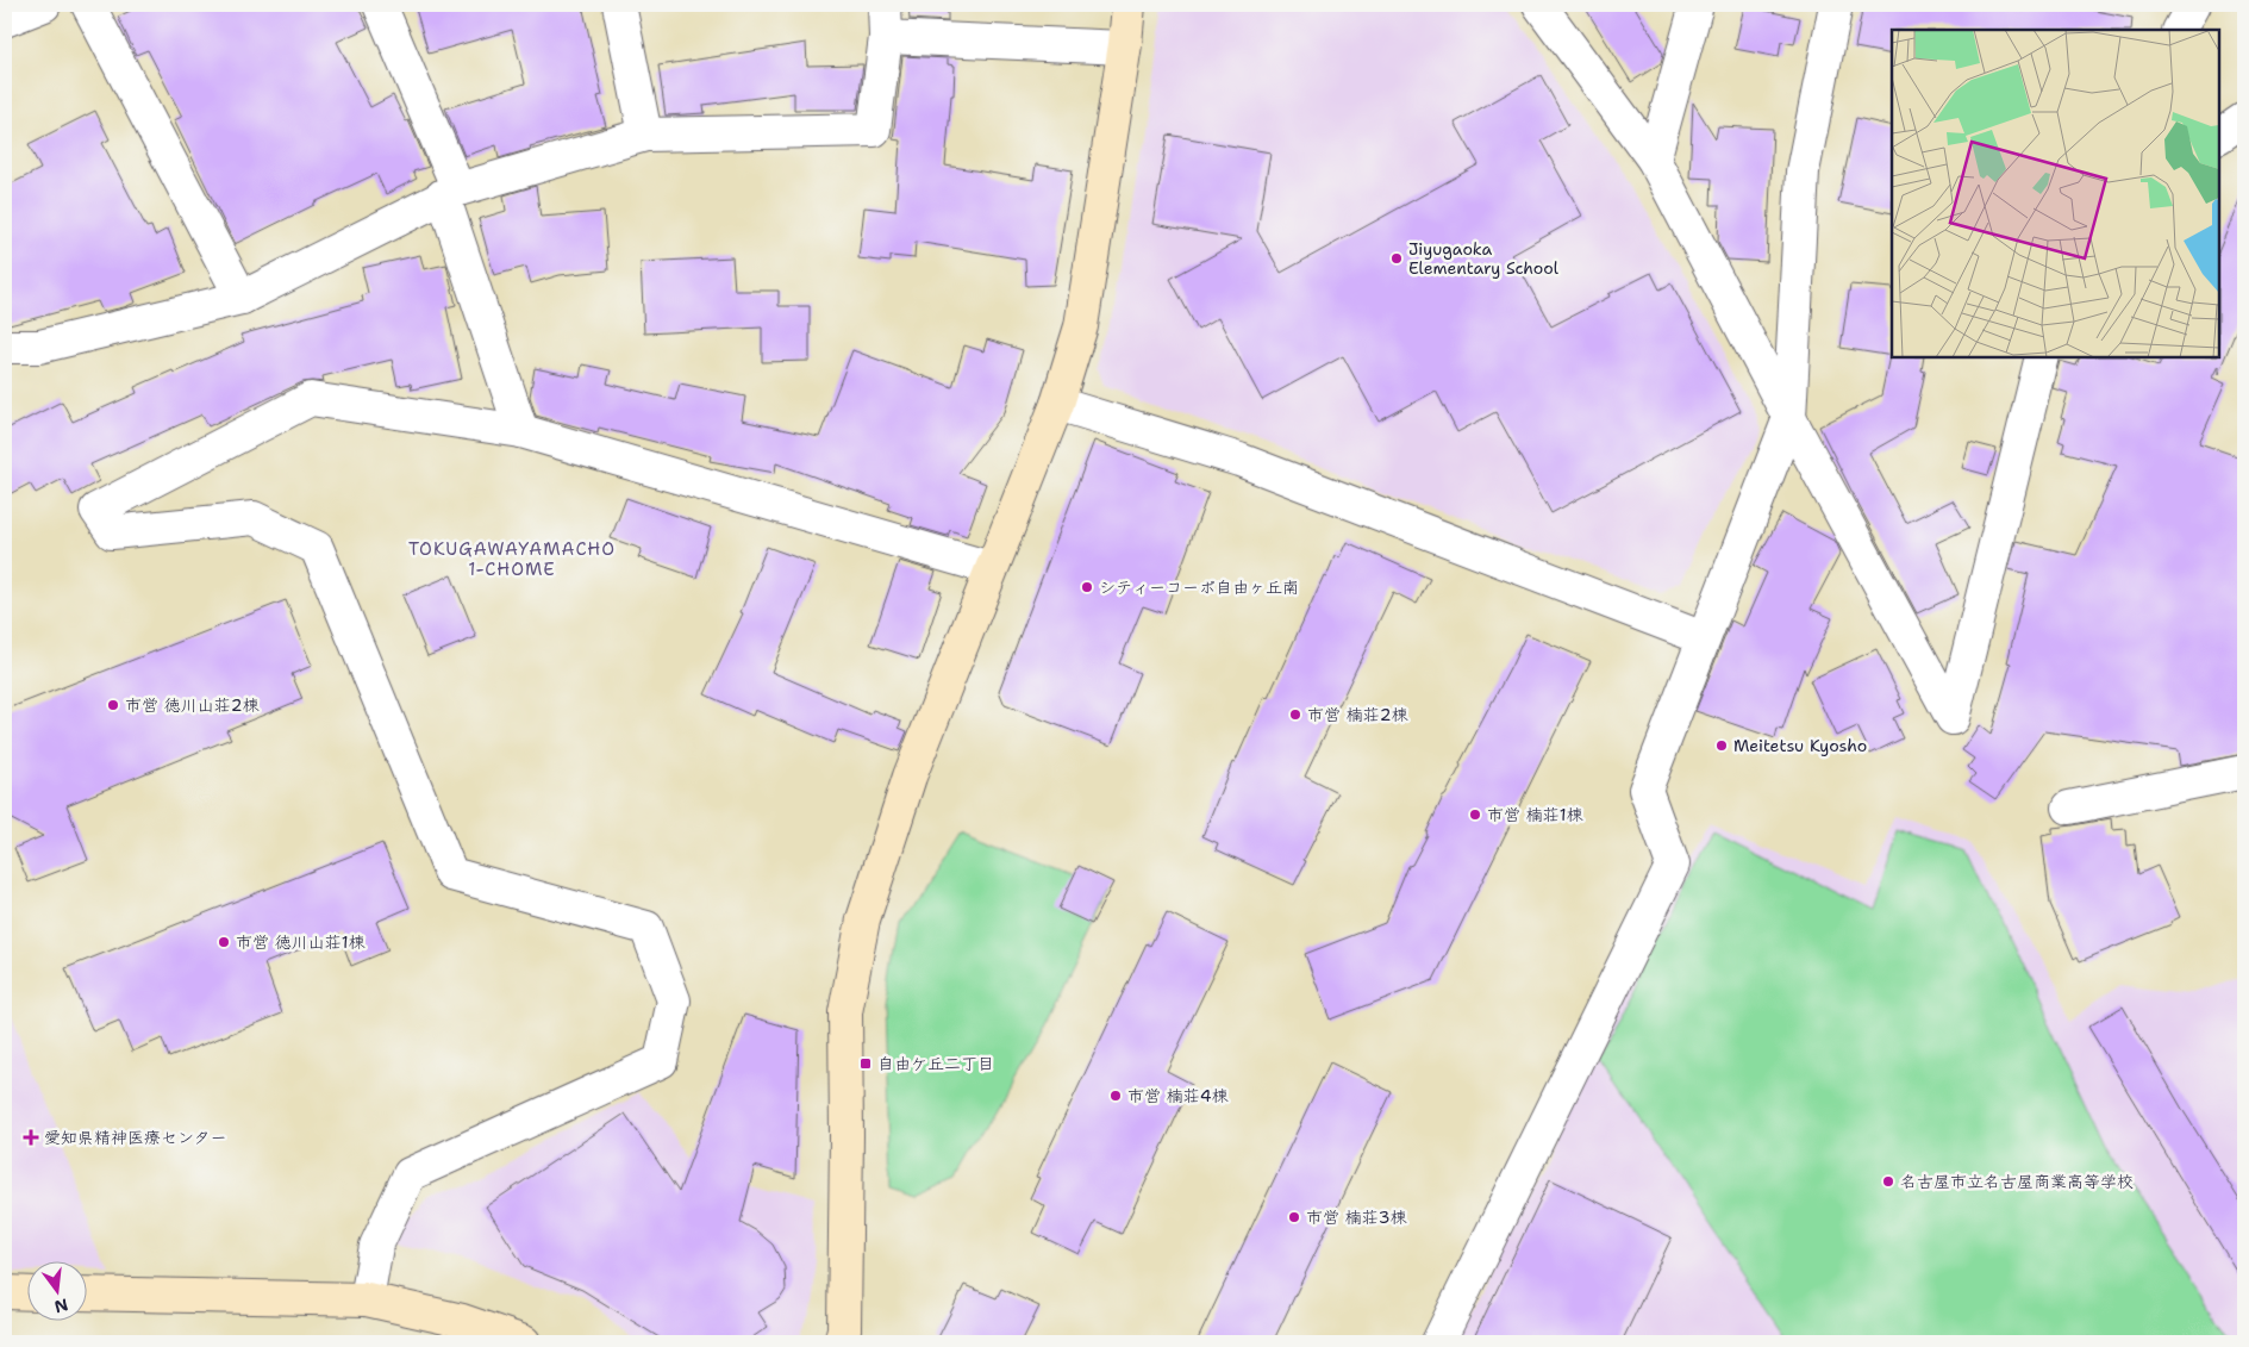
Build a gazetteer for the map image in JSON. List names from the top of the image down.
{
  "districts": ["TOKUGAWAYAMACHO 1-CHOME"],
  "places": {
    "other": [
      "Jiyugaoka Elementary School",
      "シティーコーポ自由ヶ丘南",
      "市営 徳川山荘2棟",
      "市営 楠荘2棟",
      "Meitetsu Kyosho",
      "市営 楠荘1棟",
      "市営 徳川山荘1棟",
      "市営 楠荘4棟",
      "名古屋市立名古屋商業高等学校",
      "市営 楠荘3棟"
    ],
    "transit": ["自由ケ丘二丁目"],
    "health": ["愛知県精神医療センター"]
  },
  "north": "bottom"
}
